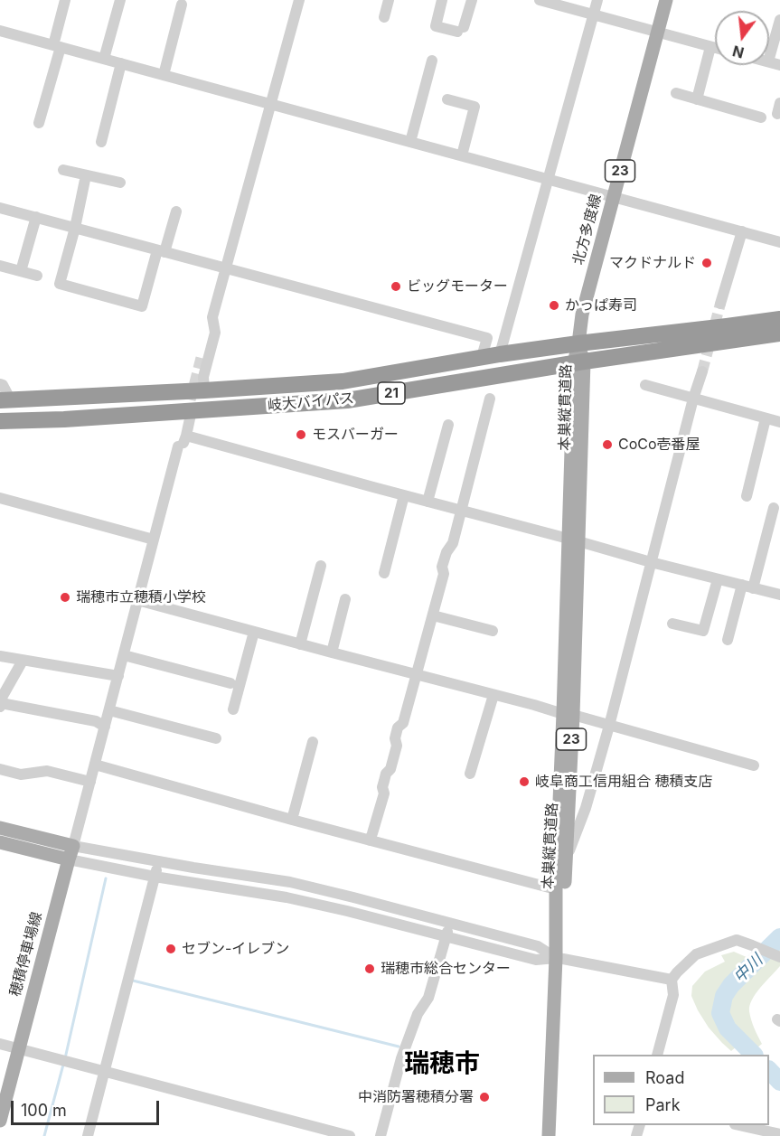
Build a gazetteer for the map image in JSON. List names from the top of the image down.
{
  "streets": {
    "highway": ["21", "岐大バイパス"],
    "main road": [
      "23",
      "北方多度線",
      "本巣縦貫道路",
      "穂積停車場線"
    ]
  },
  "crossings": [
    ["北方多度線", "岐大バイパス"],
    ["北方多度線", "本巣縦貫道路"],
    ["岐大バイパス", "本巣縦貫道路"]
  ],
  "districts": ["瑞穂市"],
  "water": ["中川"],
  "places": [
    "マクドナルド",
    "ビッグモーター",
    "かっぱ寿司",
    "モスバーガー",
    "CoCo壱番屋",
    "瑞穂市立穂積小学校",
    "岐阜商工信用組合 穂積支店",
    "セブン-イレブン",
    "瑞穂市総合センター",
    "中消防署穂積分署"
  ],
  "legend": ["Road", "Park"],
  "scale_bar": "100 m",
  "north": "bottom"
}
